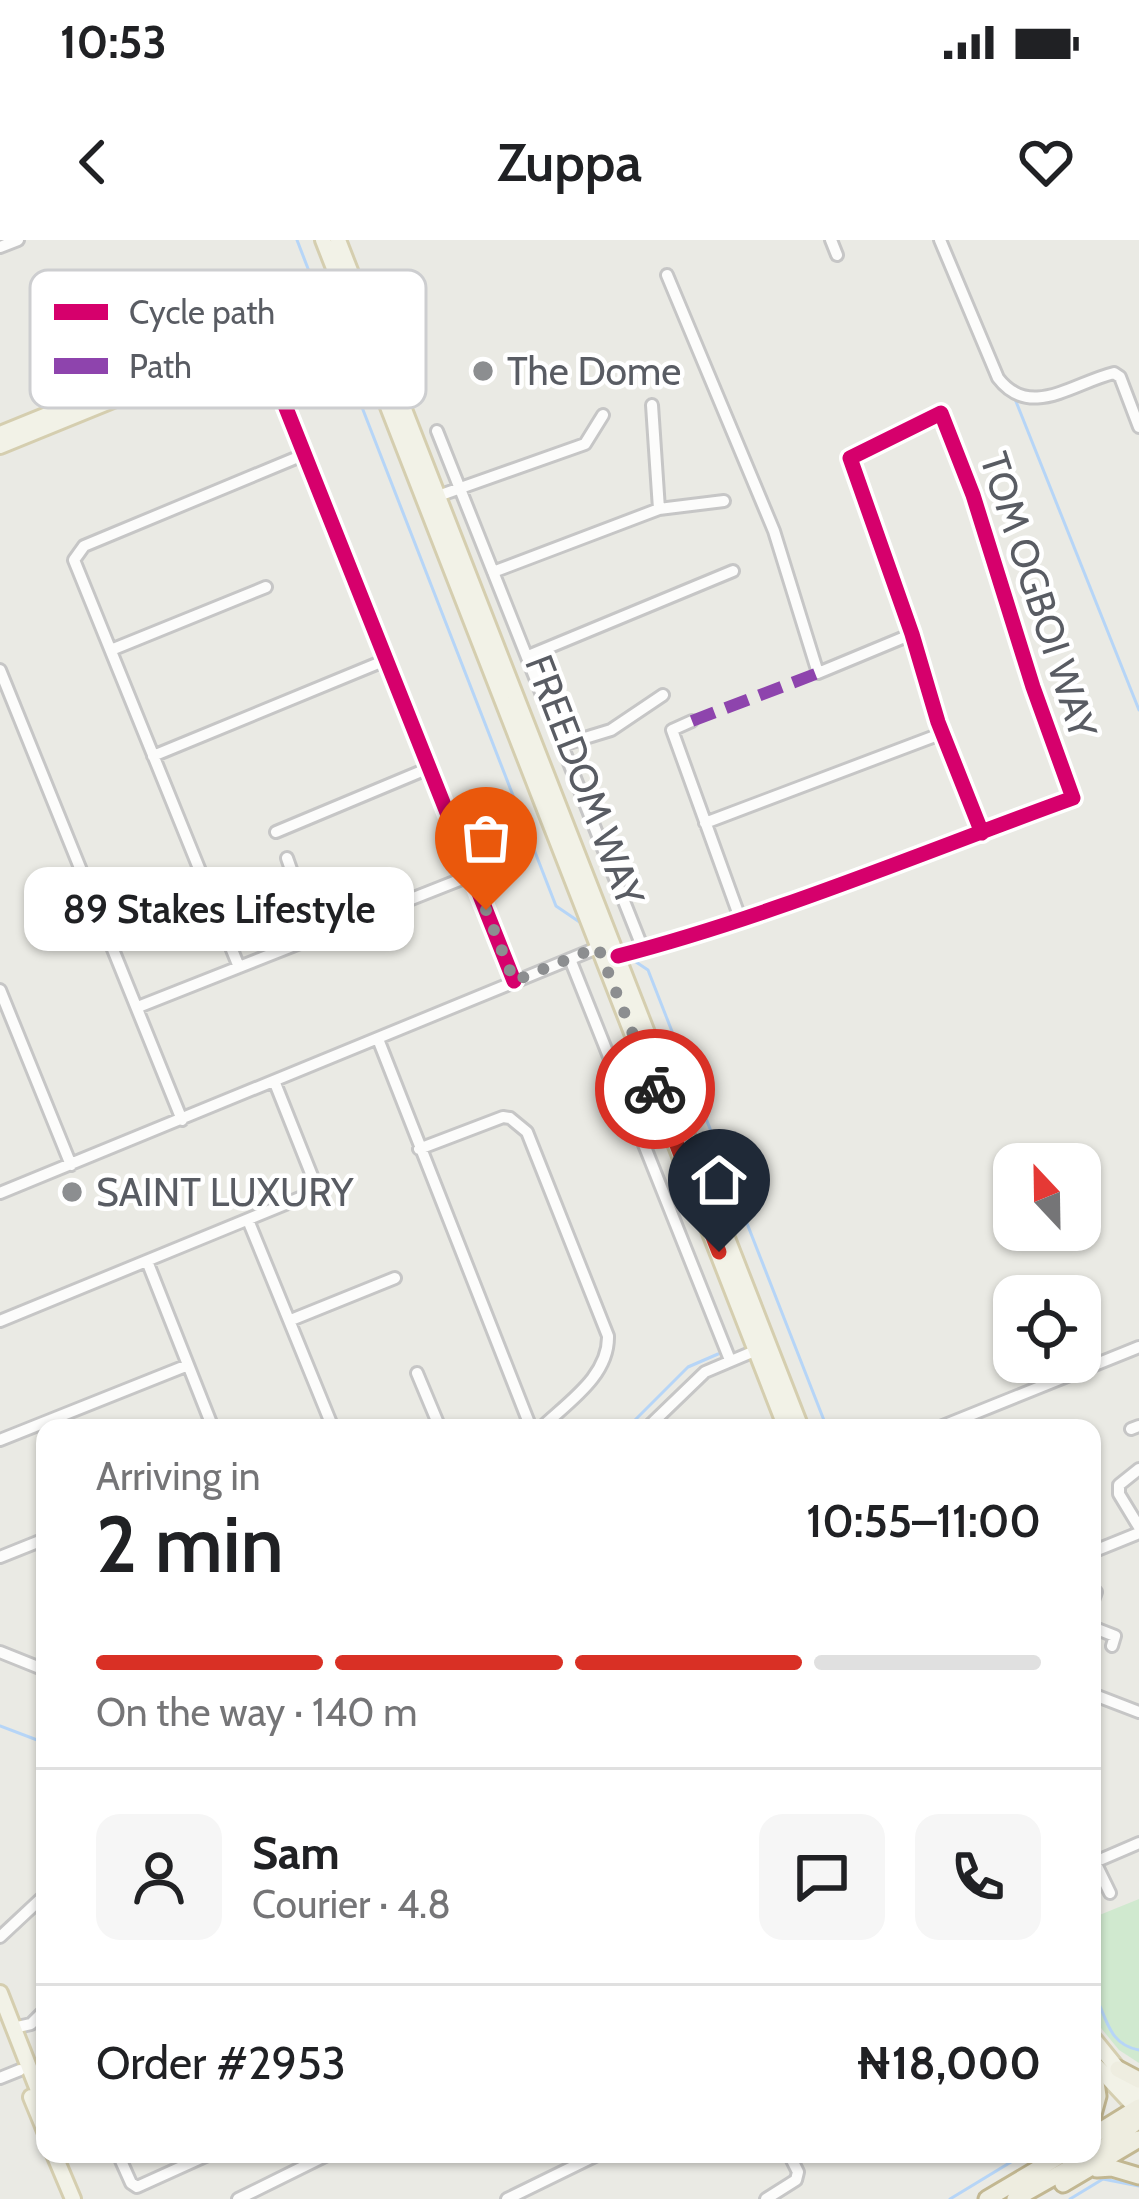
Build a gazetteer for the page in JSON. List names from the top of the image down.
{
  "streets": {
    "main road": ["FREEDOM WAY"],
    "street": ["TOM OGBOI WAY"]
  },
  "places": ["The Dome", "89 Stakes Lifestyle", "SAINT LUXURY"],
  "legend": ["Cycle path", "Path"],
  "north": "top",
  "page": {
    "status": "10:53",
    "header": "Zuppa",
    "bubble": "89 Stakes Lifestyle",
    "heading": ["2 min", "Arriving in", "10:55–11:00"],
    "panel": [
      "Sam",
      "Courier · 4.8",
      "Order #2953",
      "₦18,000"
    ],
    "bar": "On the way · 140 m"
  }
}
